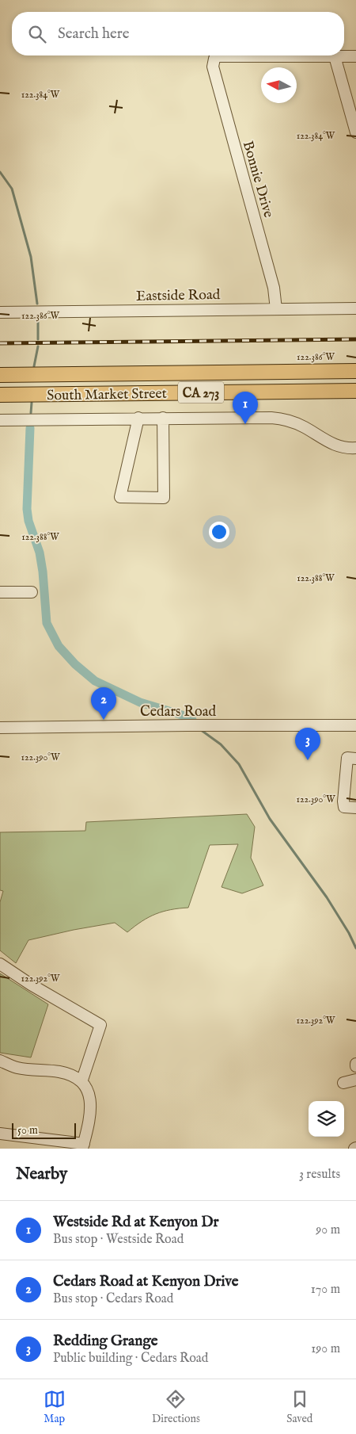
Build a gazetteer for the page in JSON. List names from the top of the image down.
{
  "streets": {
    "main road": ["CA 273", "South Market Street"],
    "street": ["Bonnie Drive", "Eastside Road", "Cedars Road"]
  },
  "crossings": [
    ["Bonnie Drive", "Eastside Road"]
  ],
  "scale_bar": "50 m",
  "north": "left",
  "page": {
    "search": "Search here",
    "pins": ["1", "2", "3"],
    "scale": "50 m",
    "heading": ["Nearby", "3 results"],
    "list": [
      {
        "mark": "1",
        "name": "Westside Rd at Kenyon Dr",
        "note": "Bus stop · Westside Road",
        "value": "90 m"
      },
      {
        "mark": "2",
        "name": "Cedars Road at Kenyon Drive",
        "note": "Bus stop · Cedars Road",
        "value": "170 m"
      },
      {
        "mark": "3",
        "name": "Redding Grange",
        "note": "Public building · Cedars Road",
        "value": "190 m"
      }
    ],
    "nav": ["Map", "Directions", "Saved"]
  },
  "coordinates": [
    "122.384°W",
    "122.386°W",
    "122.388°W",
    "122.390°W",
    "122.392°W"
  ]
}
